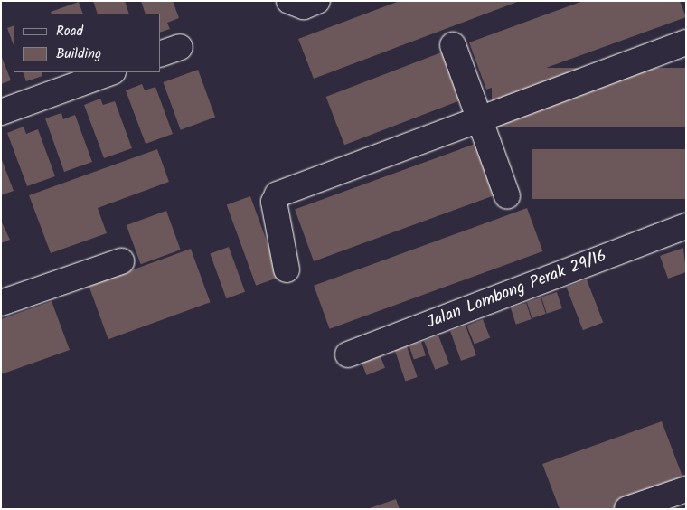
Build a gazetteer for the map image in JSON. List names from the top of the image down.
{
  "streets": {
    "street": ["Jalan Lombong Perak 29/16"]
  },
  "legend": ["Road", "Building"]
}
